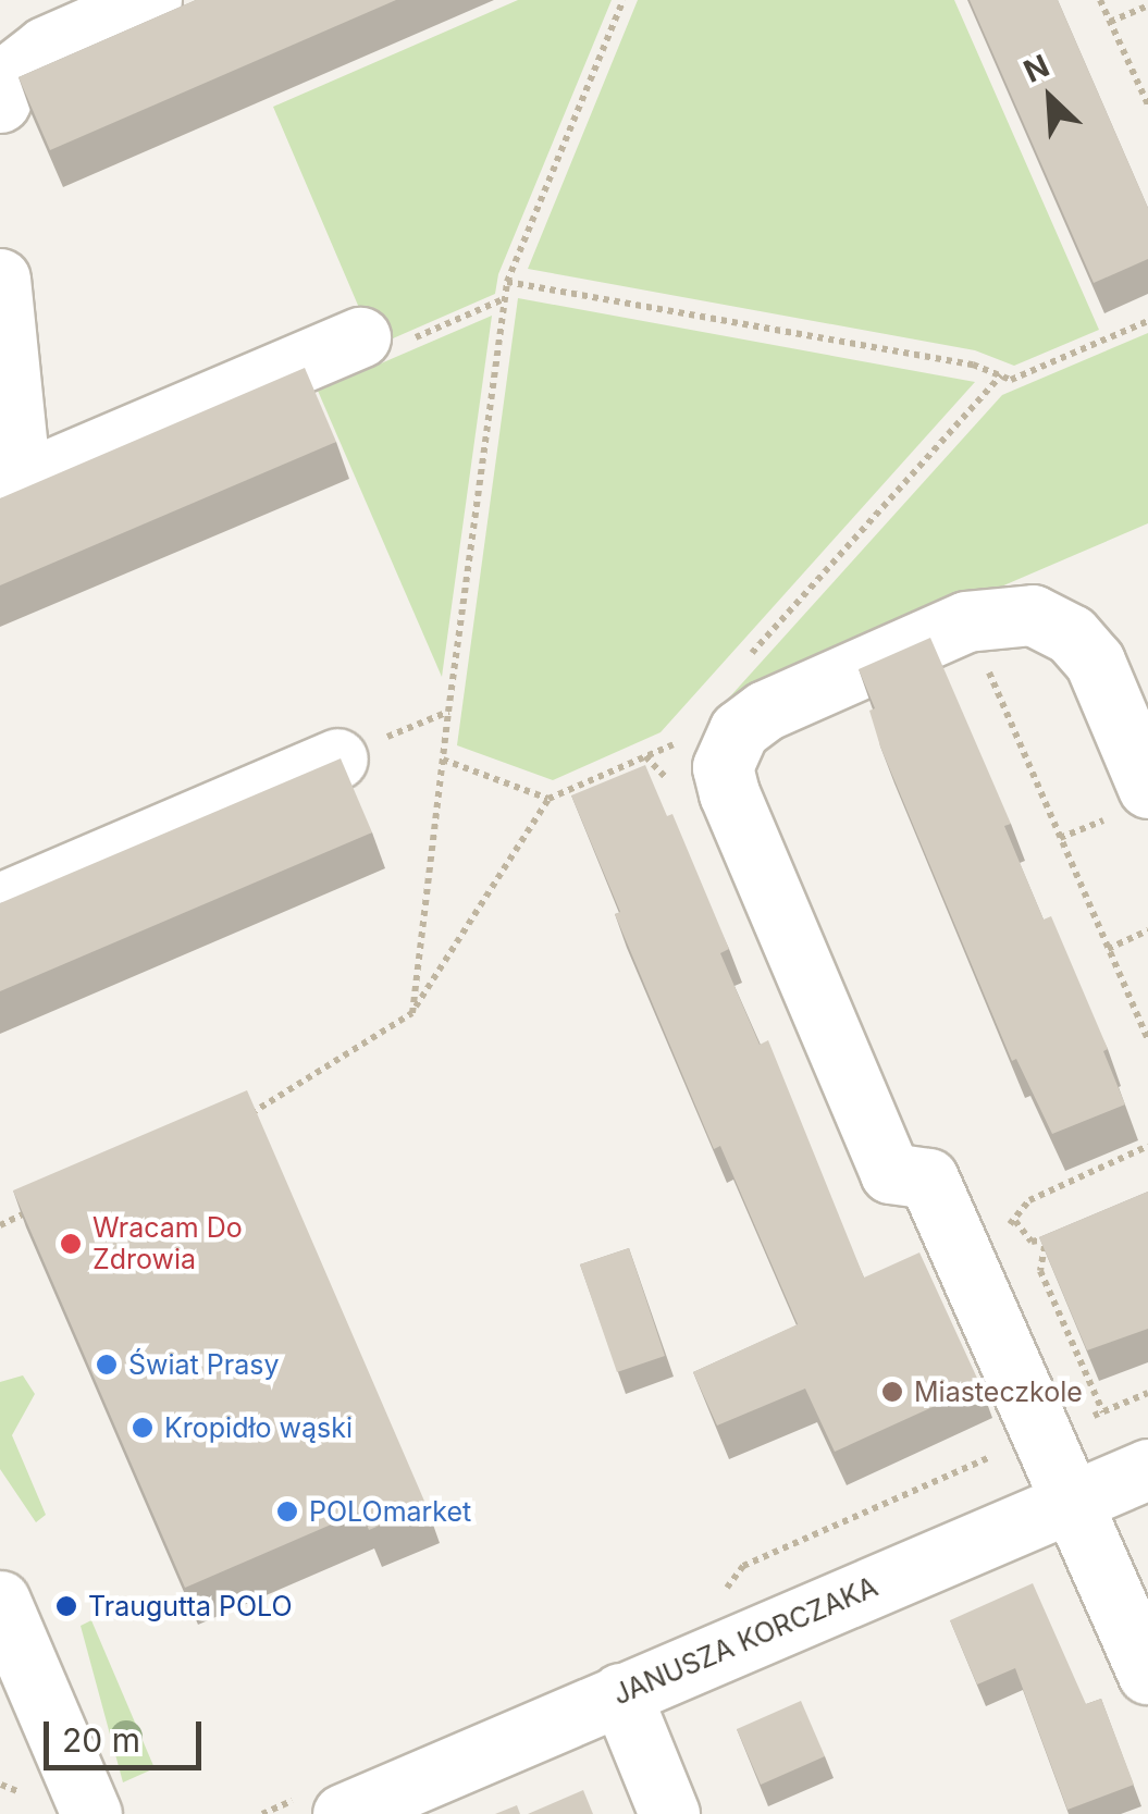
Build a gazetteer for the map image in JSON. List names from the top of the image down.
{
  "streets": {
    "street": ["JANUSZA KORCZAKA"]
  },
  "places": [
    "Wracam Do Zdrowia",
    "Świat Prasy",
    "Miasteczkole",
    "Kropidło wąski",
    "POLOmarket",
    "Traugutta POLO"
  ],
  "scale_bar": "20 m",
  "north": "top left"
}
